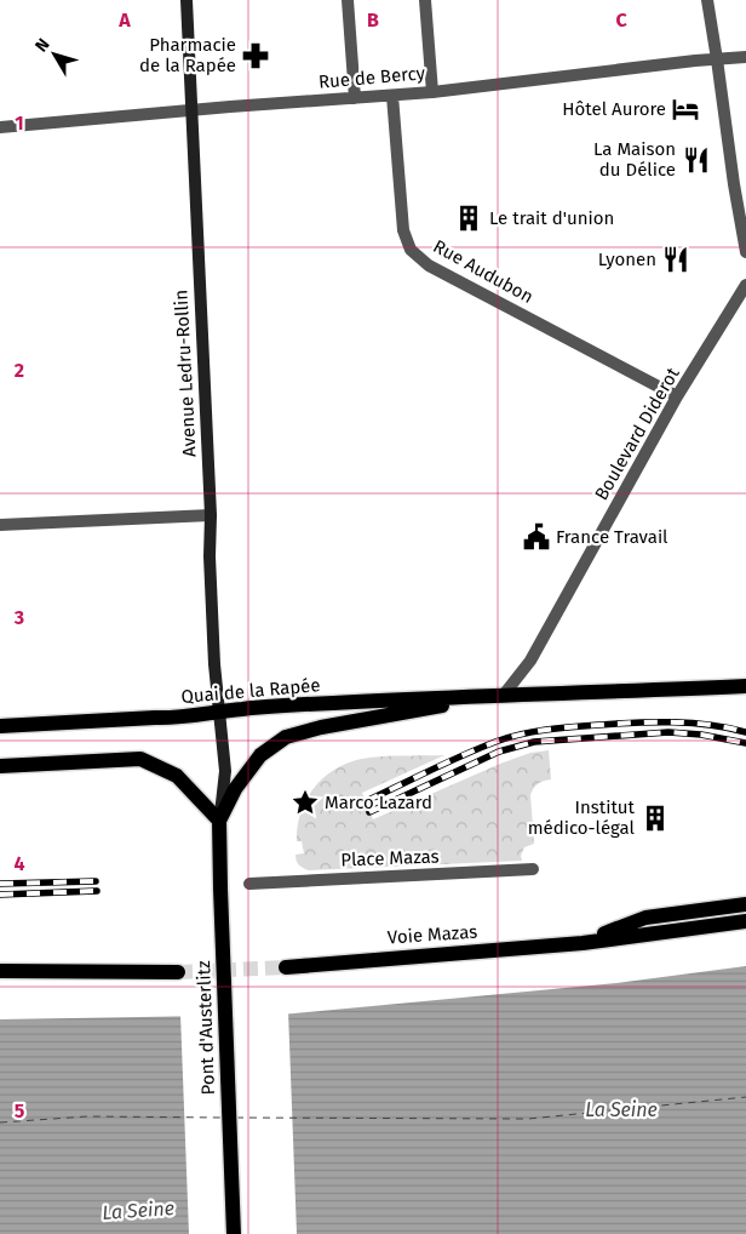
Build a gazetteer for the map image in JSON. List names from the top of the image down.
{
  "streets": {
    "main road": [
      "Avenue Ledru-Rollin",
      "Quai de la Rapée",
      "Voie Mazas",
      "Pont d'Austerlitz"
    ],
    "street": [
      "Rue de Bercy",
      "Rue Audubon",
      "Boulevard Diderot",
      "Place Mazas"
    ]
  },
  "crossings": [
    ["Rue de Bercy", "Rue Audubon"],
    ["Rue de Bercy", "Avenue Ledru-Rollin"],
    ["Rue Audubon", "Boulevard Diderot"],
    ["Avenue Ledru-Rollin", "Quai de la Rapée"],
    ["Avenue Ledru-Rollin", "Pont d'Austerlitz"],
    ["Boulevard Diderot", "Quai de la Rapée"],
    ["Quai de la Rapée", "Pont d'Austerlitz"]
  ],
  "water": ["La Seine"],
  "places": {
    "pharmacy": ["Pharmacie de la Rapée"],
    "hotel": ["Hôtel Aurore"],
    "restaurant": ["La Maison du Délice", "Lyonen"],
    "building": ["Le trait d'union", "Institut médico-légal"],
    "public building": ["France Travail"],
    "place": ["Marco Lazard"]
  },
  "north": "top left",
  "grid": {
    "columns": ["A", "B", "C"],
    "rows": [
      "1",
      "2",
      "3",
      "4",
      "5"
    ]
  }
}
